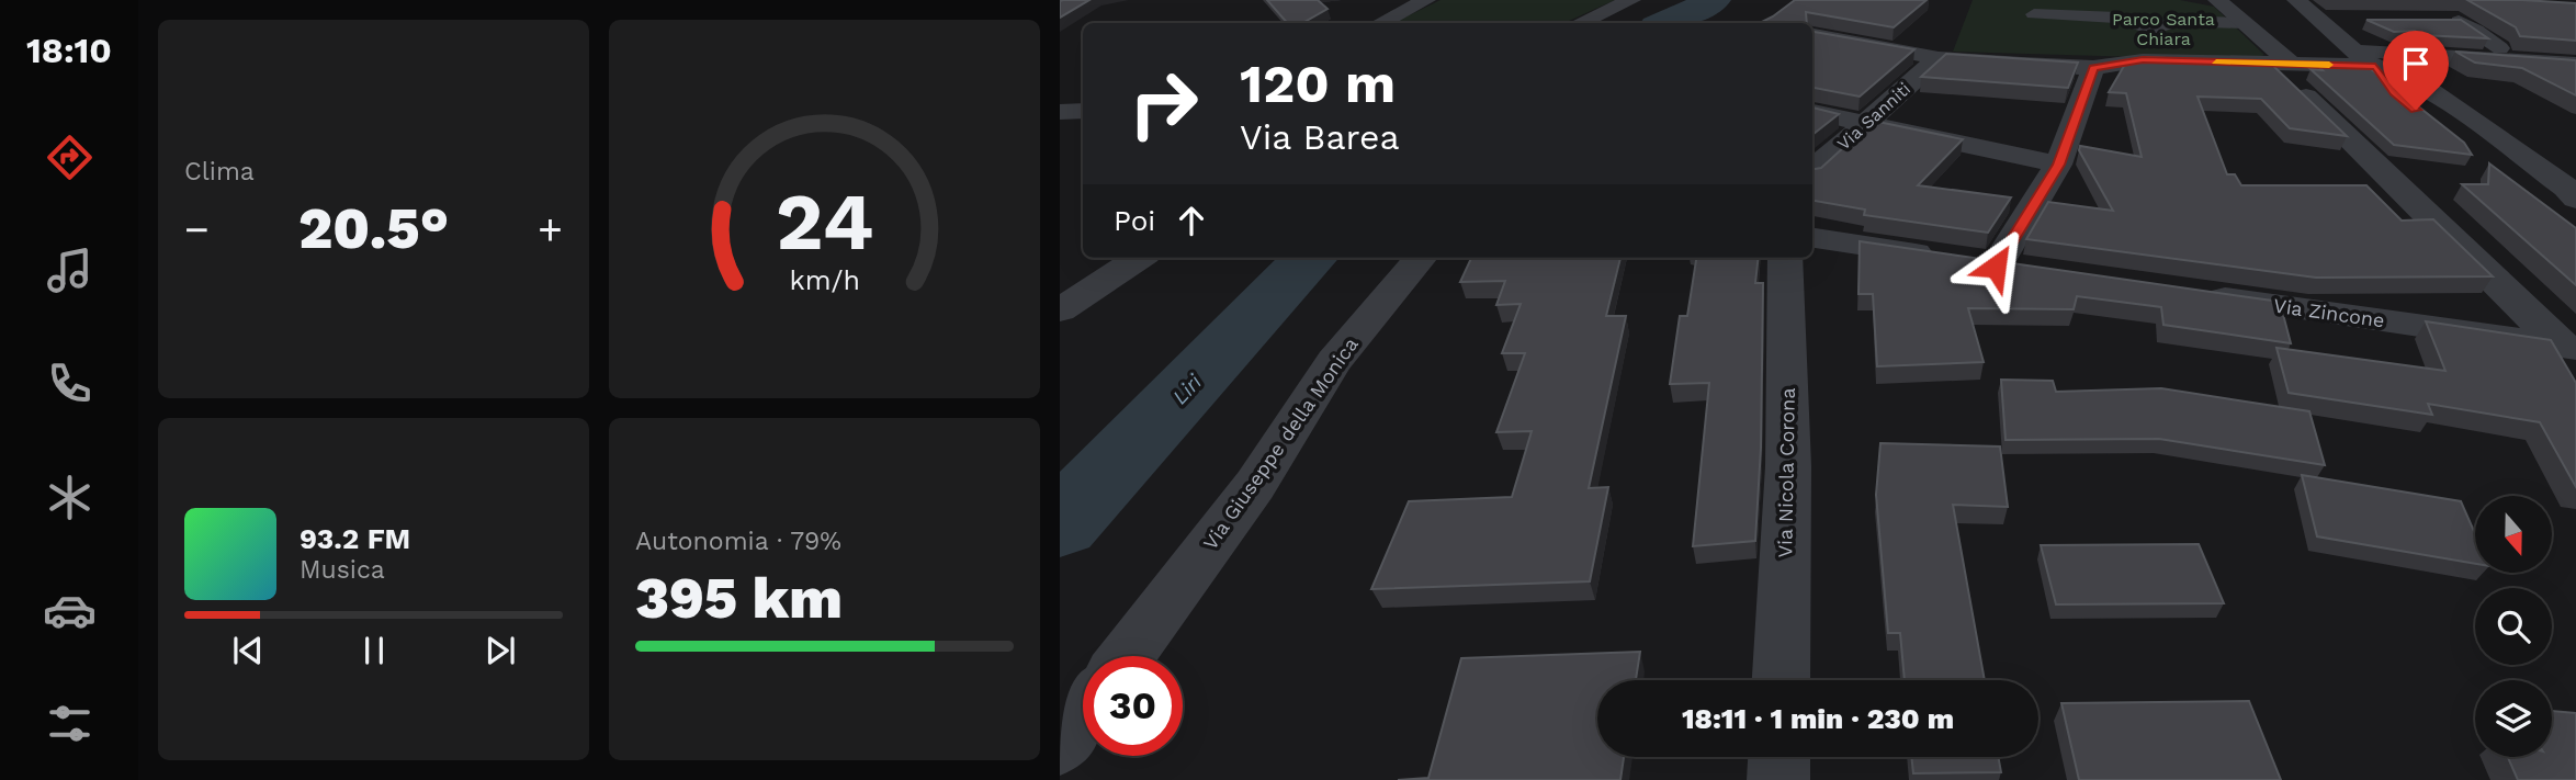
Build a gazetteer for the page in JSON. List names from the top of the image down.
{
  "streets": {
    "street": [
      "Via Sanniti",
      "Via Zincone",
      "Via Giuseppe della Monica",
      "Via Nicola Corona"
    ]
  },
  "water": ["Liri"],
  "parks": ["Parco Santa Chiara"],
  "north": "bottom",
  "page": {
    "tabs": "18:10",
    "tile": [
      "Clima",
      ["Autonomia · 79%", "395 km"]
    ],
    "turn": ["120 m", "Via Barea"],
    "then": "Poi",
    "heat": ["−", "20.5°", "+"],
    "song": ["93.2 FM", "Musica"],
    "limit": "30",
    "trip": "18:11 · 1 min · 230 m",
    "gauge": ["24", "km/h"]
  }
}
